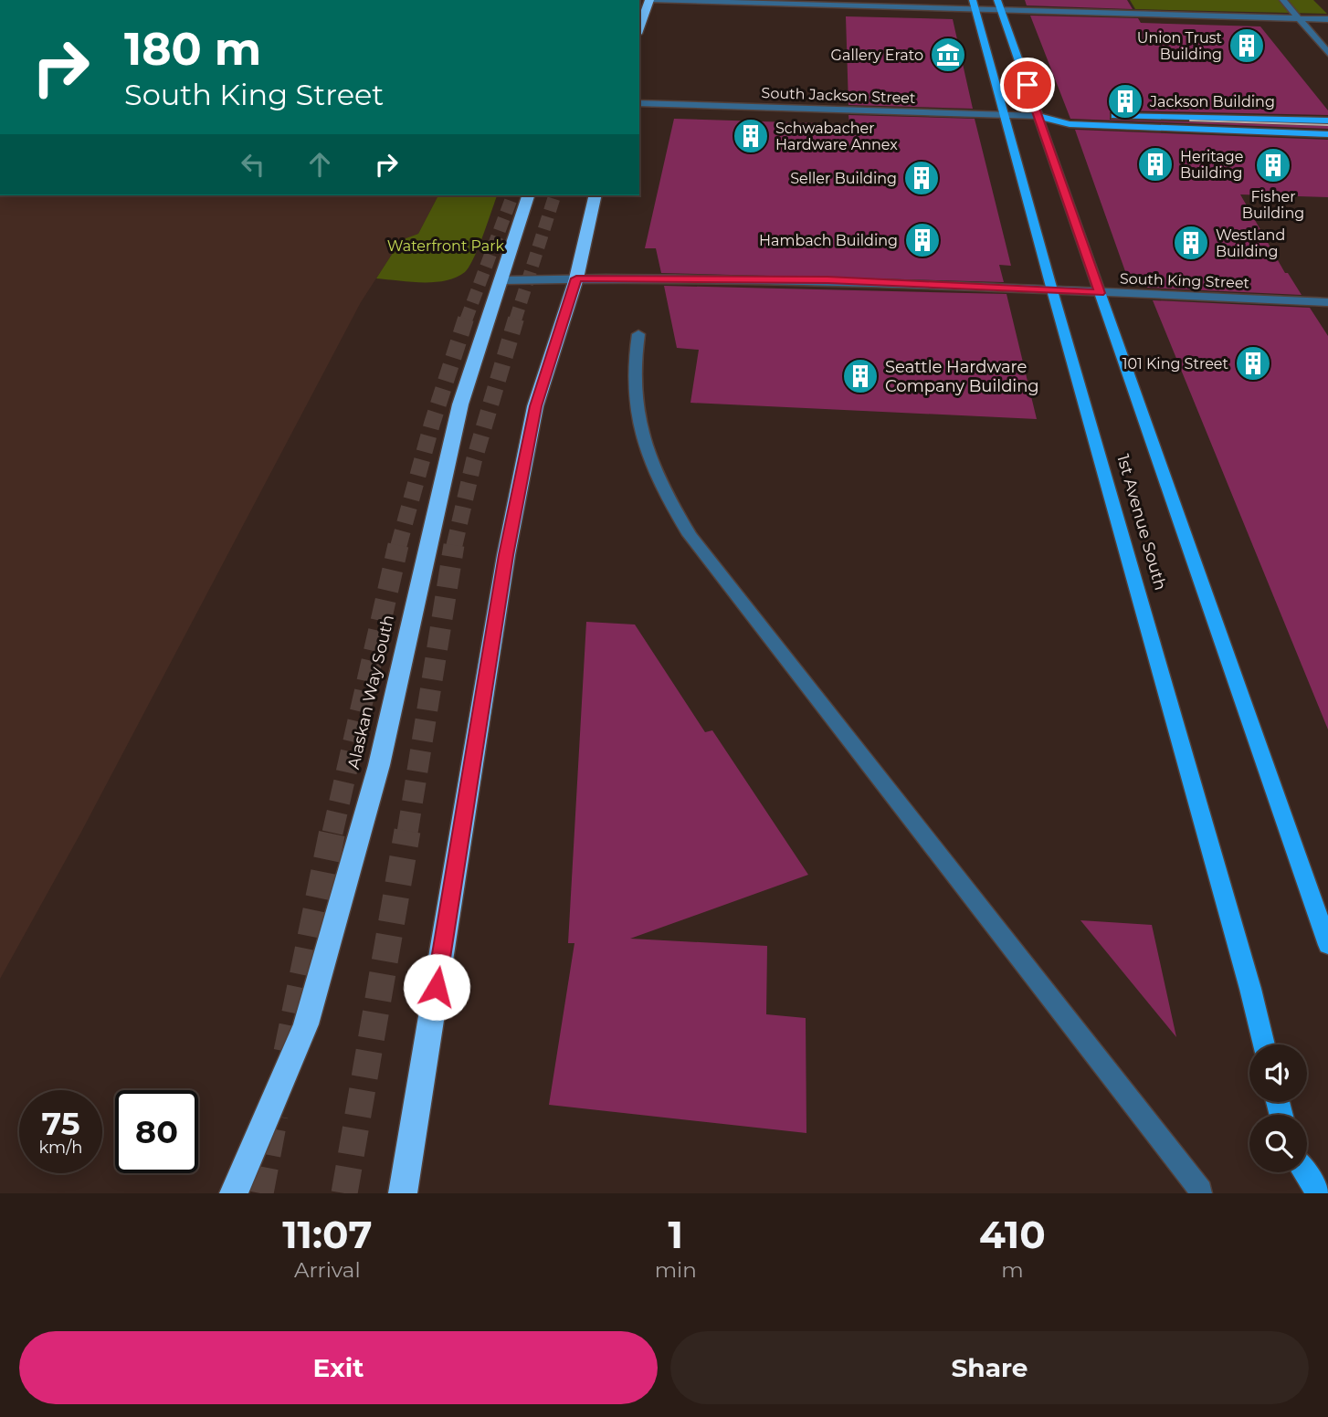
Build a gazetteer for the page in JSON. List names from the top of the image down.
{
  "streets": {
    "highway": ["Alaskan Way South"],
    "main road": ["South Jackson Street", "1st Avenue South"],
    "street": ["South King Street"]
  },
  "crossings": [
    ["South Jackson Street", "1st Avenue South"],
    ["South King Street", "1st Avenue South"],
    ["South King Street", "Alaskan Way South"]
  ],
  "parks": ["Waterfront Park"],
  "places": {
    "building": [
      "Union Trust Building",
      "Jackson Building",
      "Schwabacher Hardware Annex",
      "Heritage Building",
      "Fisher Building",
      "Seller Building",
      "Hambach Building",
      "Westland Building",
      "101 King Street",
      "Seattle Hardware Company Building"
    ],
    "museum": ["Gallery Erato"]
  },
  "page": {
    "turn": ["180 m", "South King Street"],
    "speed": "75 km/h",
    "limit": "80",
    "eta": [
      "11:07",
      "Arrival",
      "1",
      "min",
      "410",
      "m"
    ],
    "buttons": ["Exit", "Share"]
  }
}
